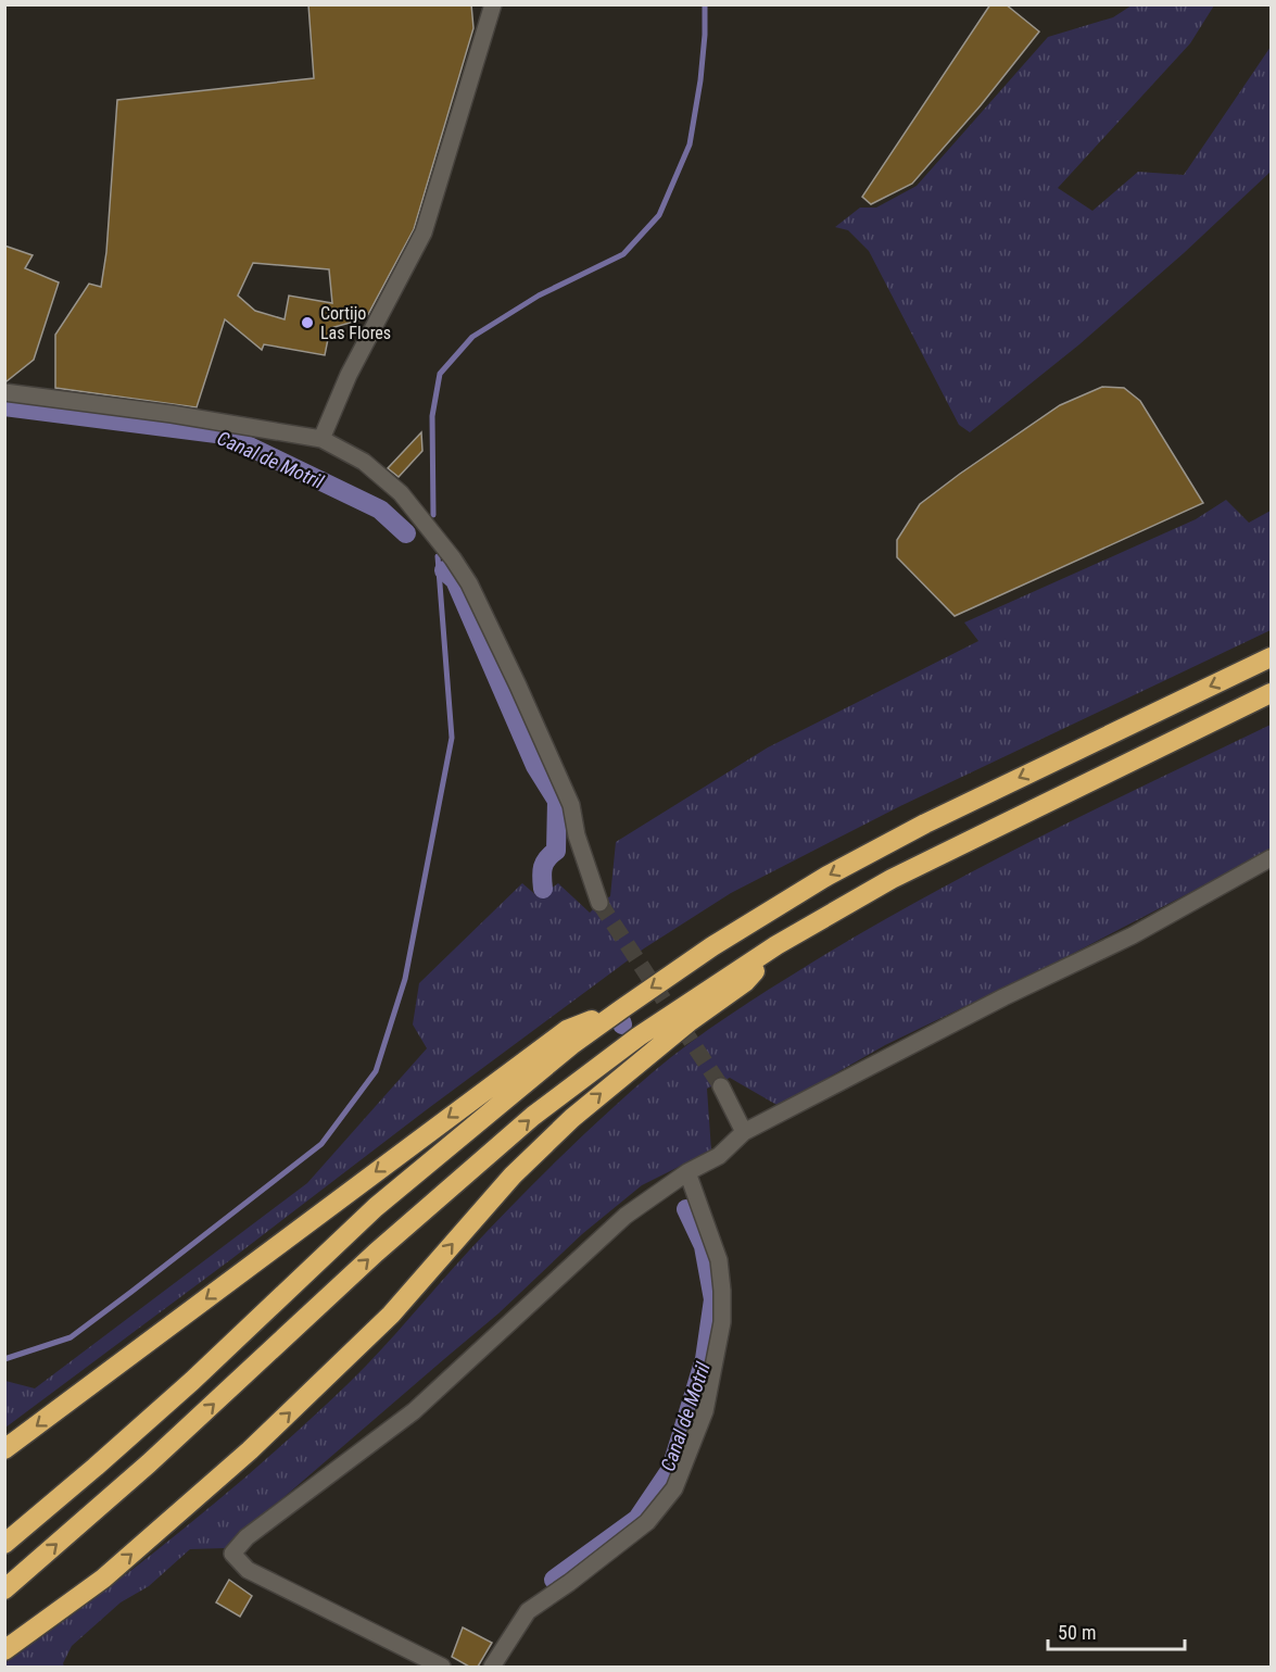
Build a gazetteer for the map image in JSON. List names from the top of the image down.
{
  "water": ["Canal de Motril"],
  "places": ["Cortijo Las Flores"],
  "scale_bar": "50 m"
}
